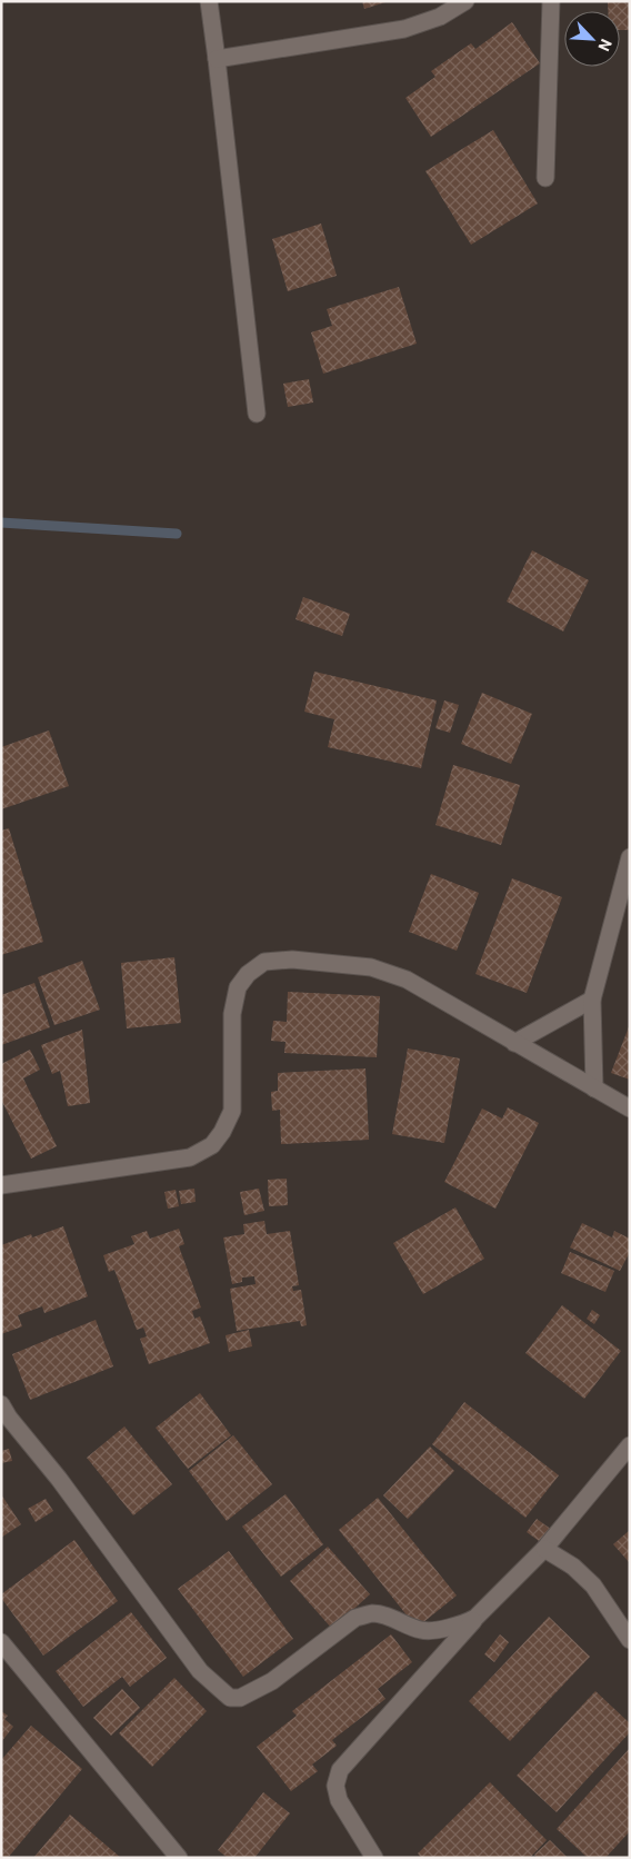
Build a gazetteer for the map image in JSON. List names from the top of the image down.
{
  "north": "bottom right"
}
